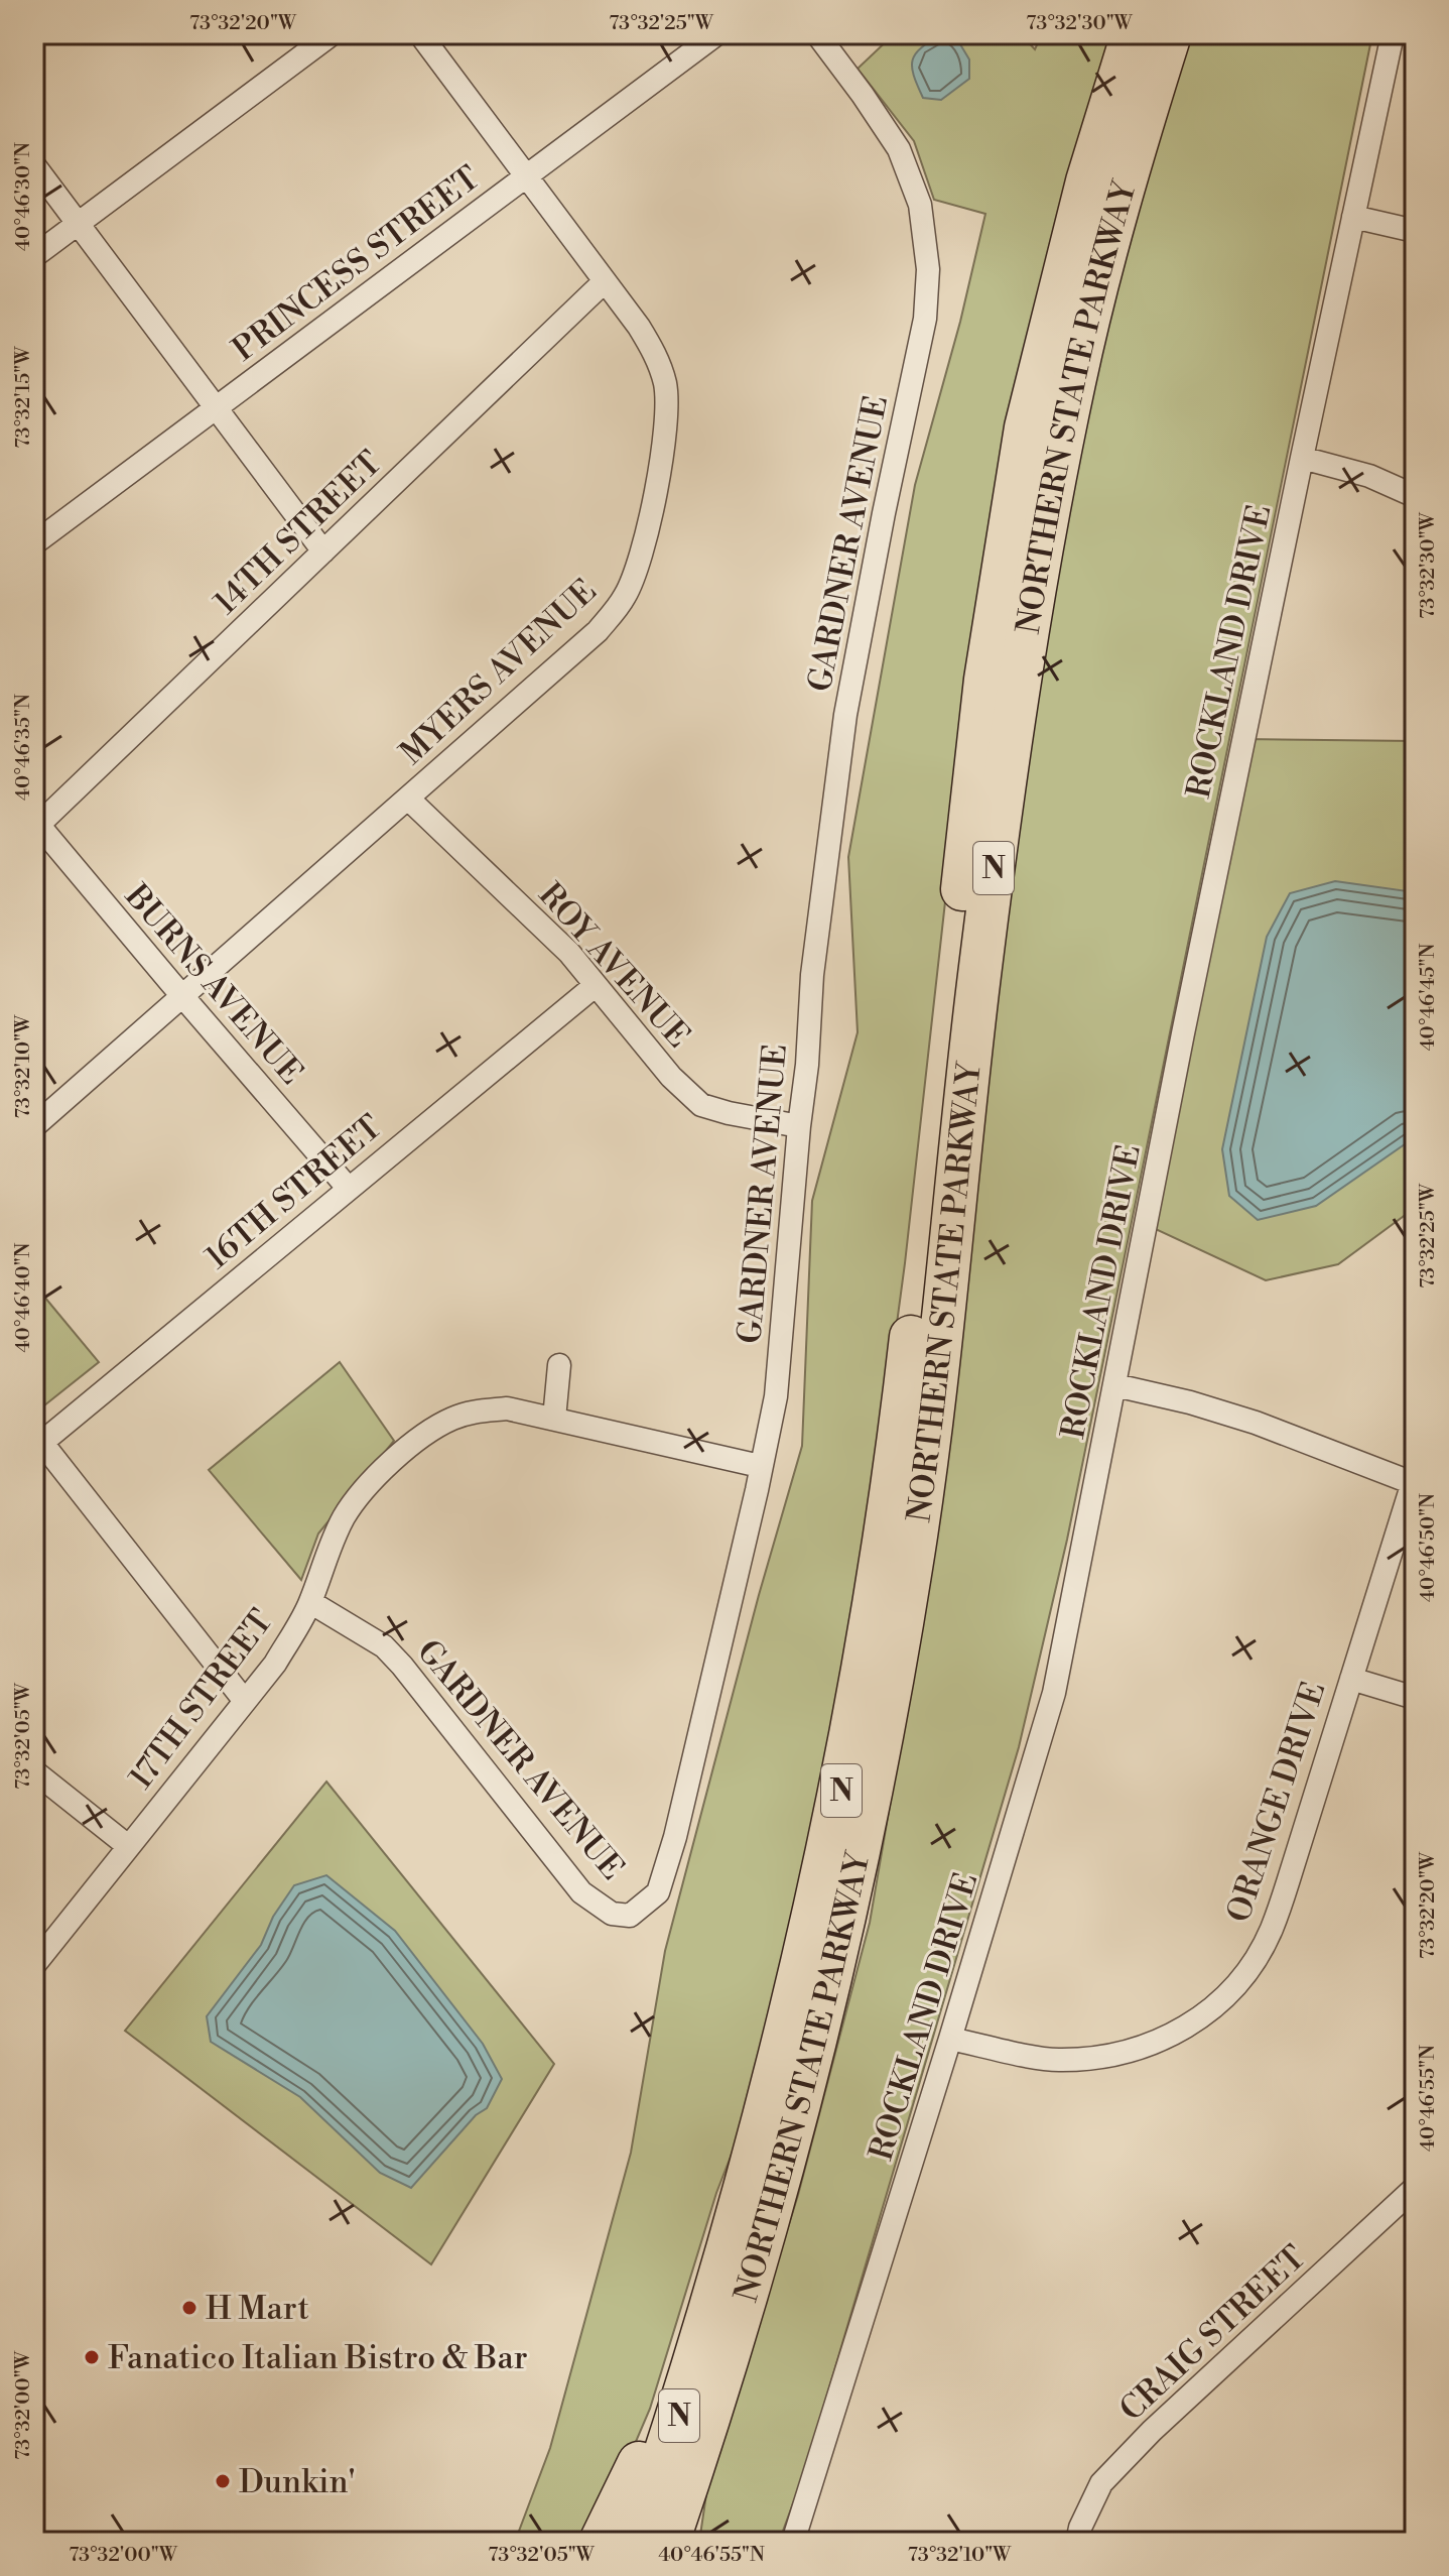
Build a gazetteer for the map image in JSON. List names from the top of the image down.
{
  "streets": {
    "highway": ["NORTHERN STATE PARKWAY", "N"],
    "street": [
      "PRINCESS STREET",
      "14TH STREET",
      "GARDNER AVENUE",
      "ROCKLAND DRIVE",
      "MYERS AVENUE",
      "ROY AVENUE",
      "BURNS AVENUE",
      "16TH STREET",
      "17TH STREET",
      "ORANGE DRIVE",
      "CRAIG STREET"
    ]
  },
  "crossings": [
    ["PRINCESS STREET", "MYERS AVENUE"],
    ["14TH STREET", "MYERS AVENUE"],
    ["14TH STREET", "BURNS AVENUE"],
    ["GARDNER AVENUE", "ROY AVENUE"],
    ["GARDNER AVENUE", "17TH STREET"],
    ["ROCKLAND DRIVE", "ORANGE DRIVE"],
    ["MYERS AVENUE", "ROY AVENUE"],
    ["MYERS AVENUE", "BURNS AVENUE"],
    ["ROY AVENUE", "16TH STREET"],
    ["BURNS AVENUE", "16TH STREET"]
  ],
  "places": ["H Mart", "Fanatico Italian Bistro & Bar", "Dunkin'"],
  "coordinates": [
    "73°32'20\"W",
    "73°32'25\"W",
    "73°32'30\"W",
    "40°46'30\"N",
    "73°32'15\"W",
    "40°46'35\"N",
    "40°46'45\"N",
    "73°32'10\"W",
    "40°46'40\"N",
    "40°46'50\"N",
    "73°32'05\"W",
    "40°46'55\"N",
    "73°32'00\"W"
  ]
}
